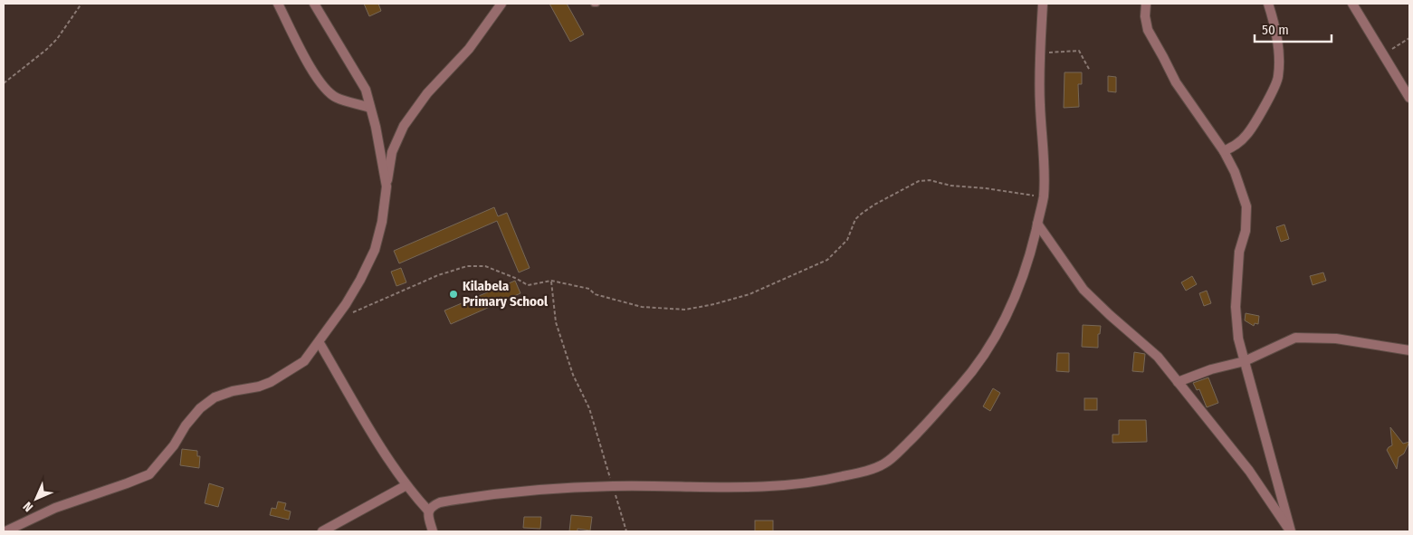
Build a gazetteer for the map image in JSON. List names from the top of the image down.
{
  "places": ["Kilabela Primary School"],
  "scale_bar": "50 m",
  "north": "bottom left"
}
